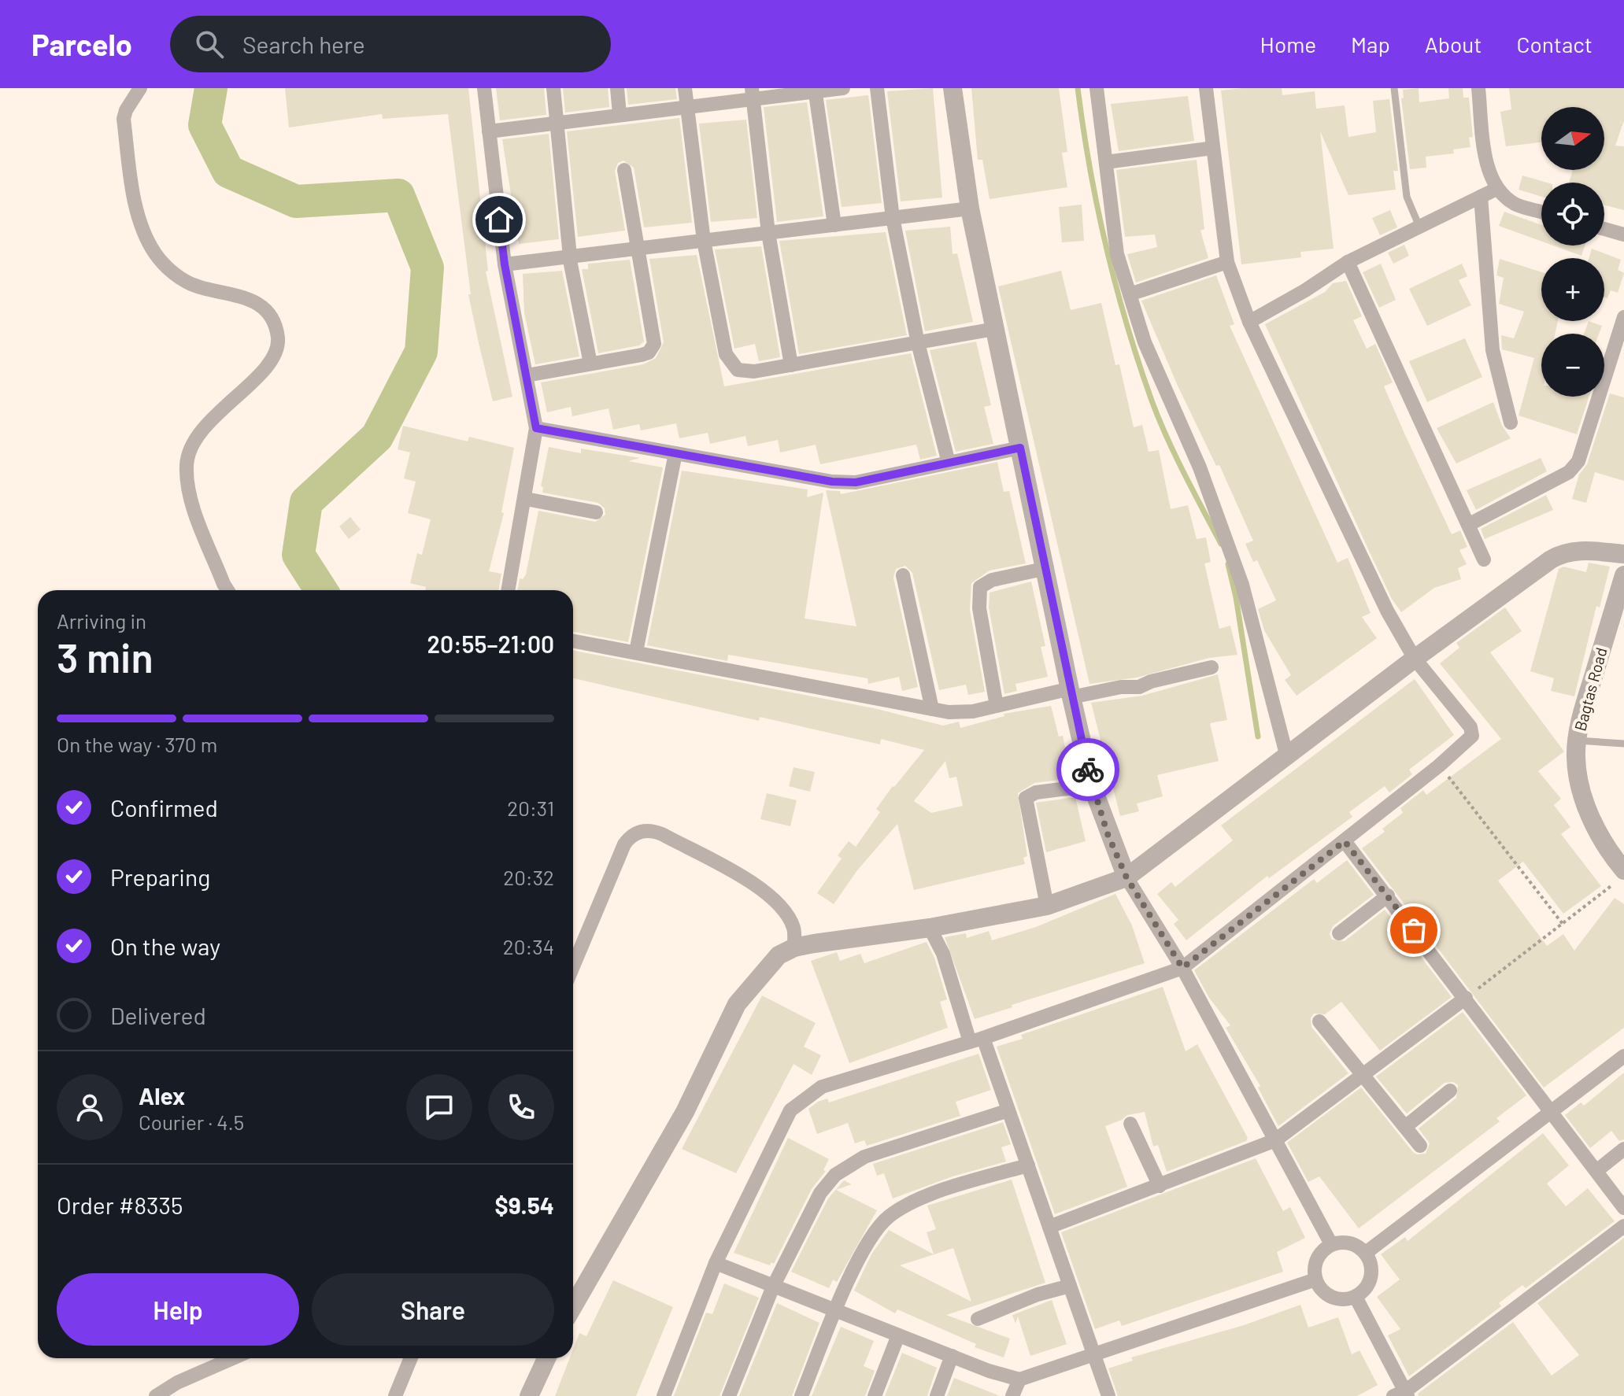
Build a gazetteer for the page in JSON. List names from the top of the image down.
{
  "streets": {
    "street": ["Bagtas Road"]
  },
  "north": "right",
  "page": {
    "header": "Parcelo",
    "search": "Search here",
    "nav": [
      "Home",
      "Map",
      "About",
      "Contact"
    ],
    "map_buttons": ["+", "−"],
    "heading": ["3 min", "Arriving in", "20:55–21:00"],
    "panel": [
      "Alex",
      "Courier · 4.5",
      "Order #8335",
      "$9.54"
    ],
    "bar": "On the way · 370 m",
    "list": [
      ["Confirmed", "20:31"],
      ["Preparing", "20:32"],
      ["On the way", "20:34"],
      "Delivered"
    ],
    "buttons": ["Help", "Share"]
  }
}
